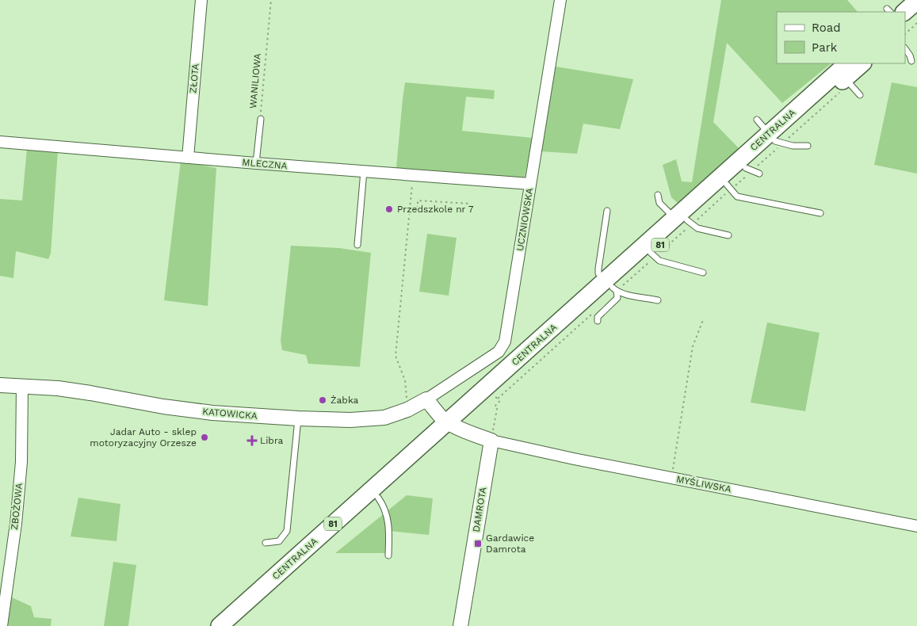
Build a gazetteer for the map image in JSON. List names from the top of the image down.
{
  "streets": {
    "main road": ["CENTRALNA", "81"],
    "street": [
      "ZŁOTA",
      "MLECZNA",
      "UCZNIOWSKA",
      "KATOWICKA",
      "MYŚLIWSKA",
      "ZBOŻOWA",
      "DAMROTA"
    ],
    "lane": ["WANILIOWA"]
  },
  "crossings": [
    ["ZŁOTA", "MLECZNA"],
    ["WANILIOWA", "MLECZNA"],
    ["MLECZNA", "UCZNIOWSKA"],
    ["UCZNIOWSKA", "KATOWICKA"],
    ["KATOWICKA", "ZBOŻOWA"],
    ["MYŚLIWSKA", "DAMROTA"]
  ],
  "places": {
    "other": ["Przedszkole nr 7", "Żabka", "Jadar Auto - sklep motoryzacyjny Orzesze"],
    "health": ["Libra"],
    "transit": ["Gardawice Damrota"]
  },
  "legend": ["Road", "Park"]
}
